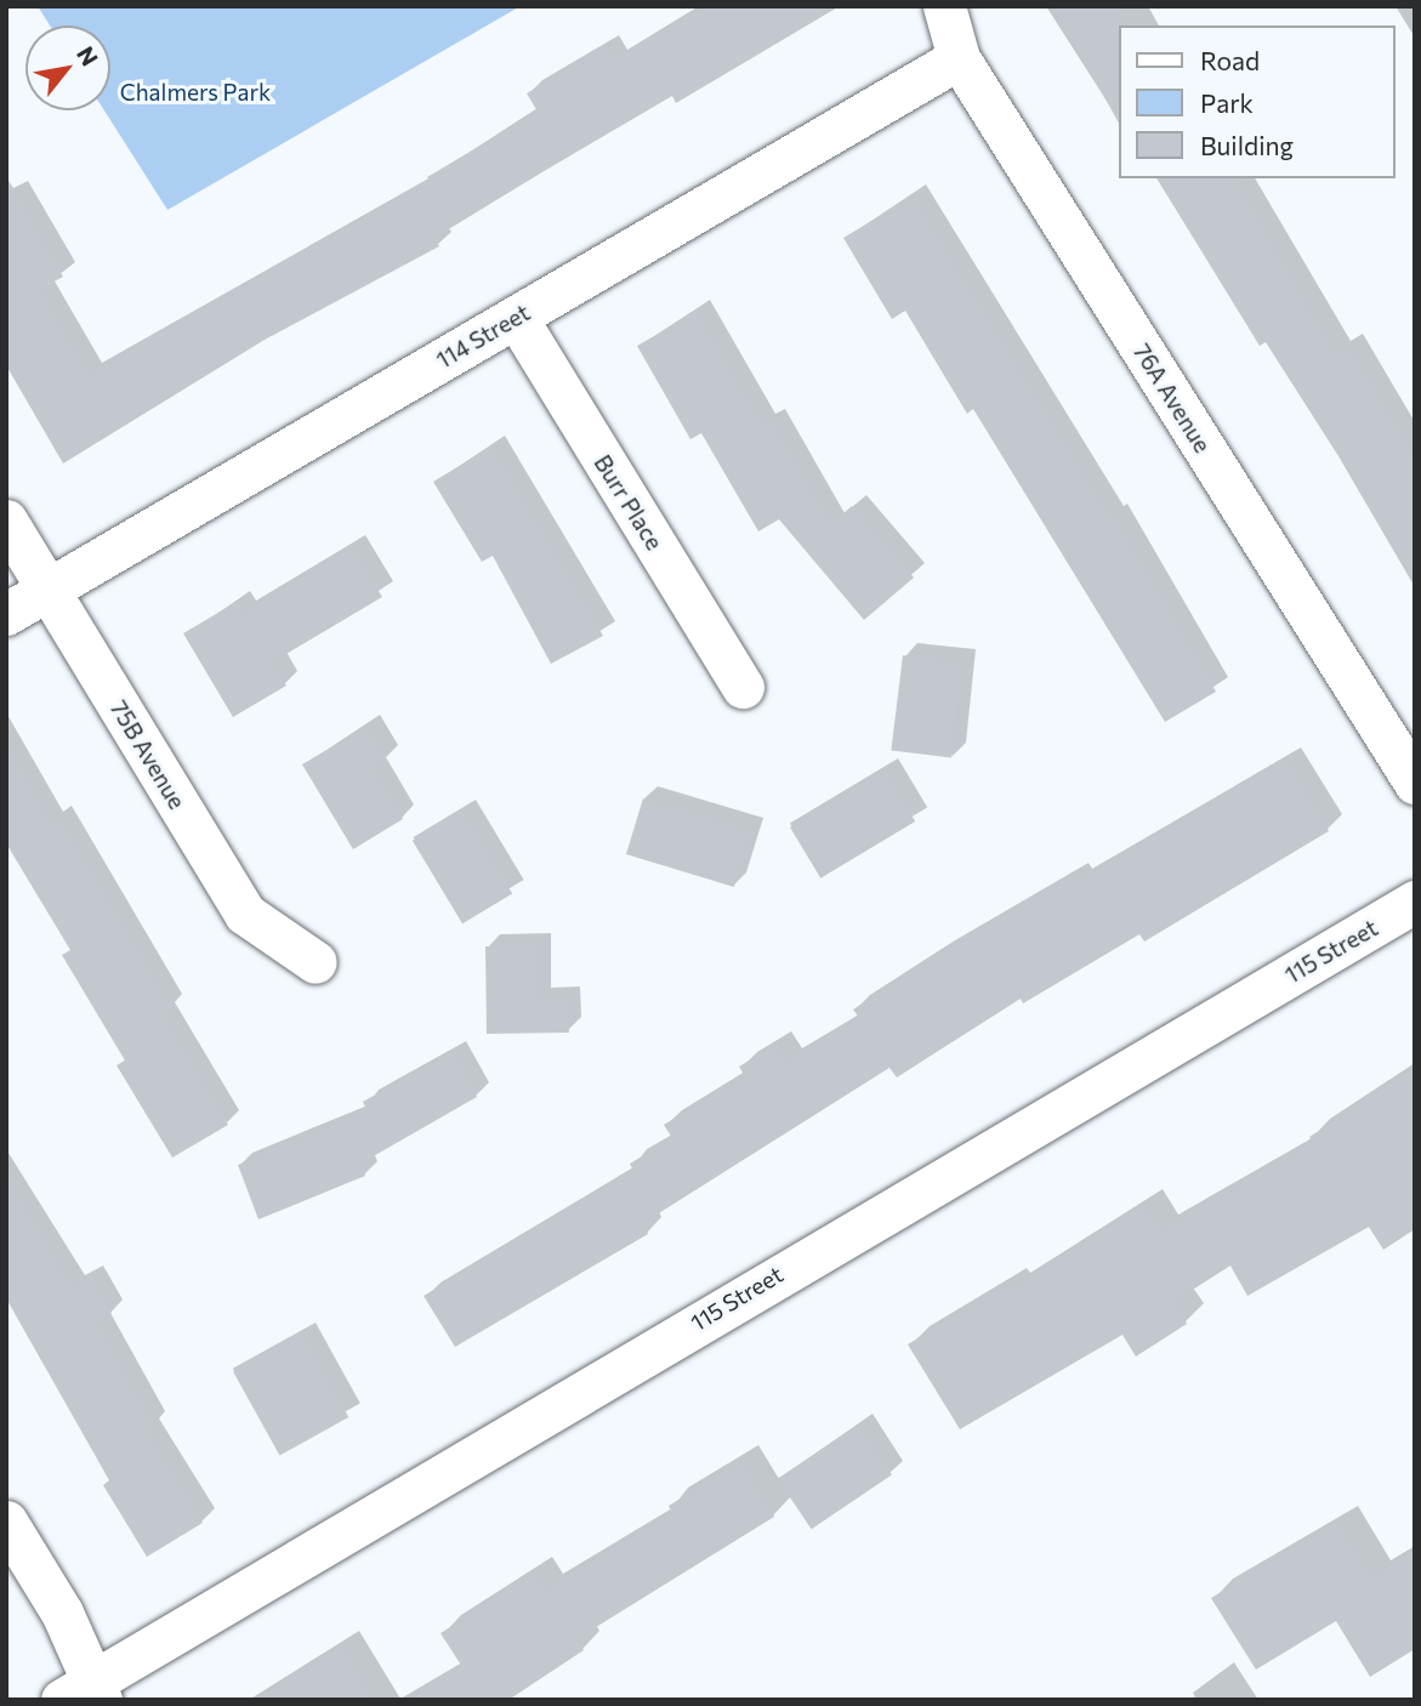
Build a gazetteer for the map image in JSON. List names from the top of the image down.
{
  "streets": {
    "street": [
      "114 Street",
      "76A Avenue",
      "Burr Place",
      "75B Avenue",
      "115 Street"
    ]
  },
  "crossings": [
    ["114 Street", "76A Avenue"],
    ["114 Street", "Burr Place"],
    ["114 Street", "75B Avenue"]
  ],
  "parks": ["Chalmers Park"],
  "legend": ["Road", "Park", "Building"],
  "north": "top right"
}
